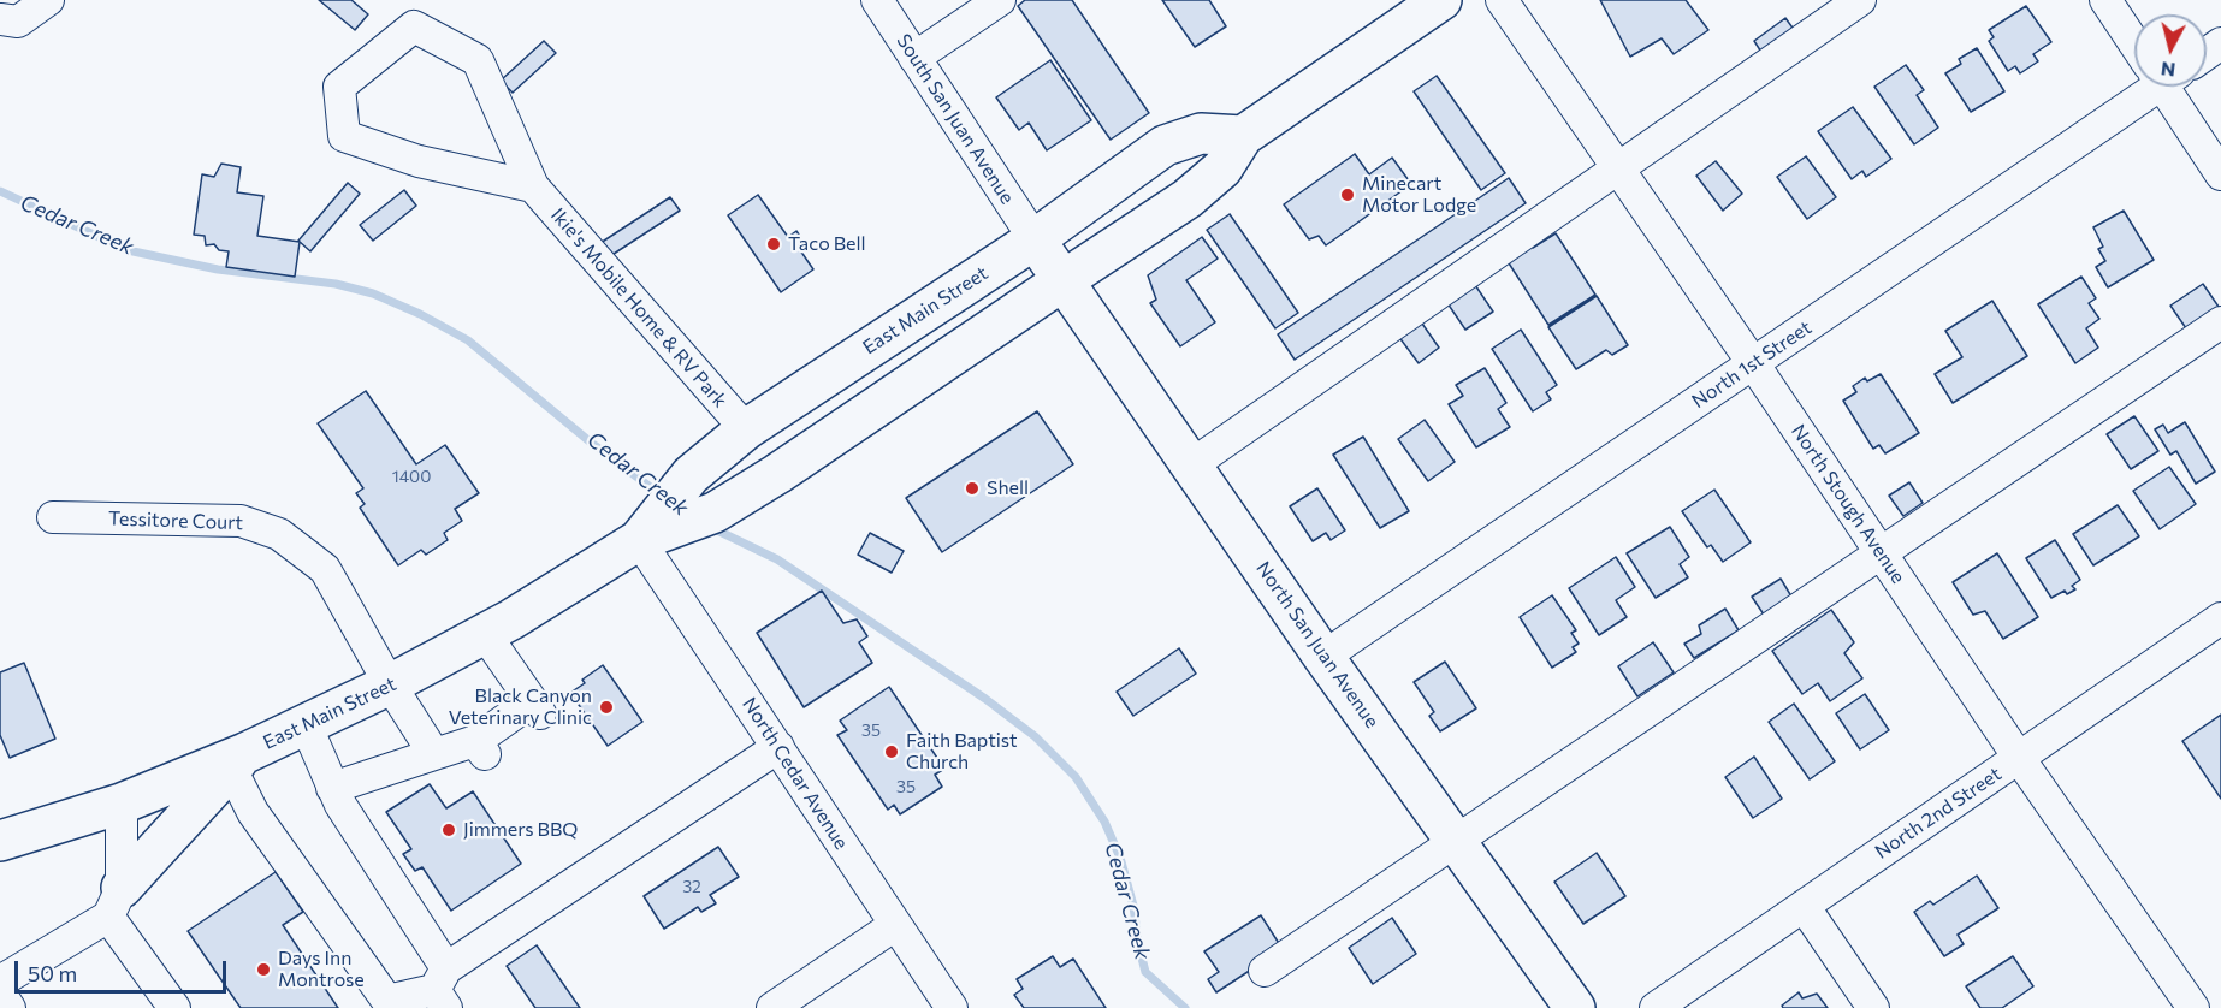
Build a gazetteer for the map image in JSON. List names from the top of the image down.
{
  "streets": {
    "main road": ["East Main Street", "North San Juan Avenue"],
    "street": [
      "South San Juan Avenue",
      "Ikie's Mobile Home & RV Park",
      "North 1st Street",
      "North Stough Avenue",
      "Tessitore Court",
      "North Cedar Avenue",
      "North 2nd Street"
    ]
  },
  "crossings": [
    ["South San Juan Avenue", "East Main Street"],
    ["South San Juan Avenue", "North San Juan Avenue"],
    ["Ikie's Mobile Home & RV Park", "East Main Street"],
    ["East Main Street", "Tessitore Court"],
    ["East Main Street", "North San Juan Avenue"],
    ["East Main Street", "North Cedar Avenue"],
    ["North 1st Street", "North Stough Avenue"],
    ["North 1st Street", "North San Juan Avenue"],
    ["North Stough Avenue", "North 2nd Street"]
  ],
  "water": ["Cedar Creek"],
  "places": [
    "Minecart Motor Lodge",
    "Taco Bell",
    "Shell",
    "Black Canyon Veterinary Clinic",
    "Faith Baptist Church",
    "Jimmers BBQ",
    "Days Inn Montrose"
  ],
  "house_numbers": [
    "1400",
    "35",
    "35",
    "32"
  ],
  "scale_bar": "50 m",
  "north": "bottom"
}
